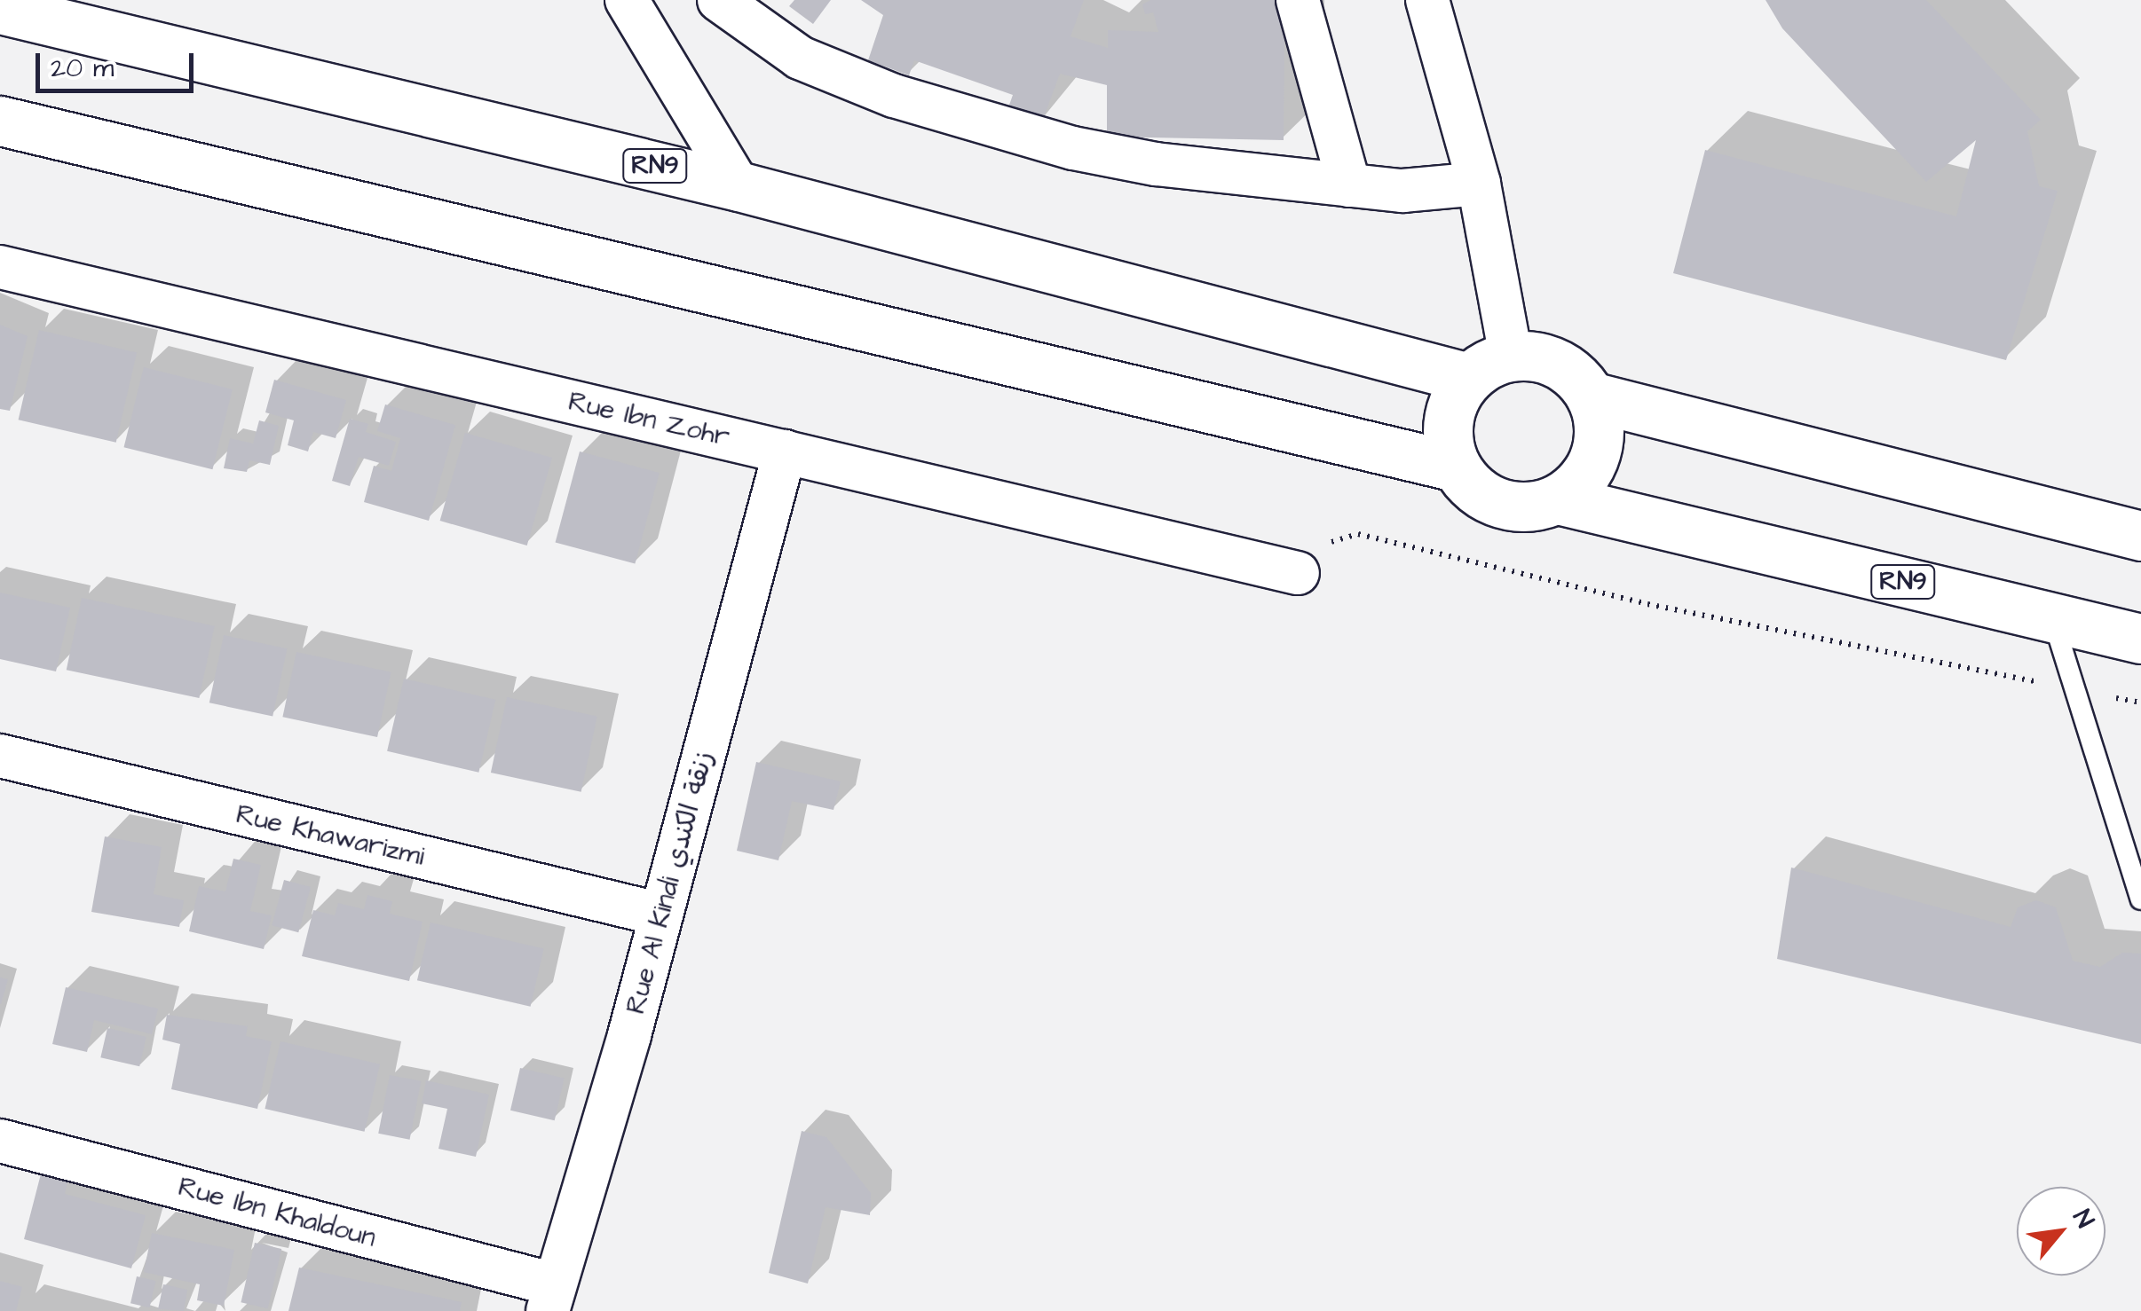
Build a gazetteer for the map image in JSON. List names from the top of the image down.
{
  "streets": {
    "main road": ["RN9"],
    "street": [
      "Rue Ibn Zohr",
      "Rue Khawarizmi",
      "Rue Al Kindi زنقة الكندي",
      "Rue Ibn Khaldoun"
    ]
  },
  "crossings": [
    ["Rue Ibn Zohr", "Rue Al Kindi زنقة الكندي"],
    ["Rue Khawarizmi", "Rue Al Kindi زنقة الكندي"],
    ["Rue Al Kindi زنقة الكندي", "Rue Ibn Khaldoun"]
  ],
  "scale_bar": "20 m",
  "north": "top right"
}
